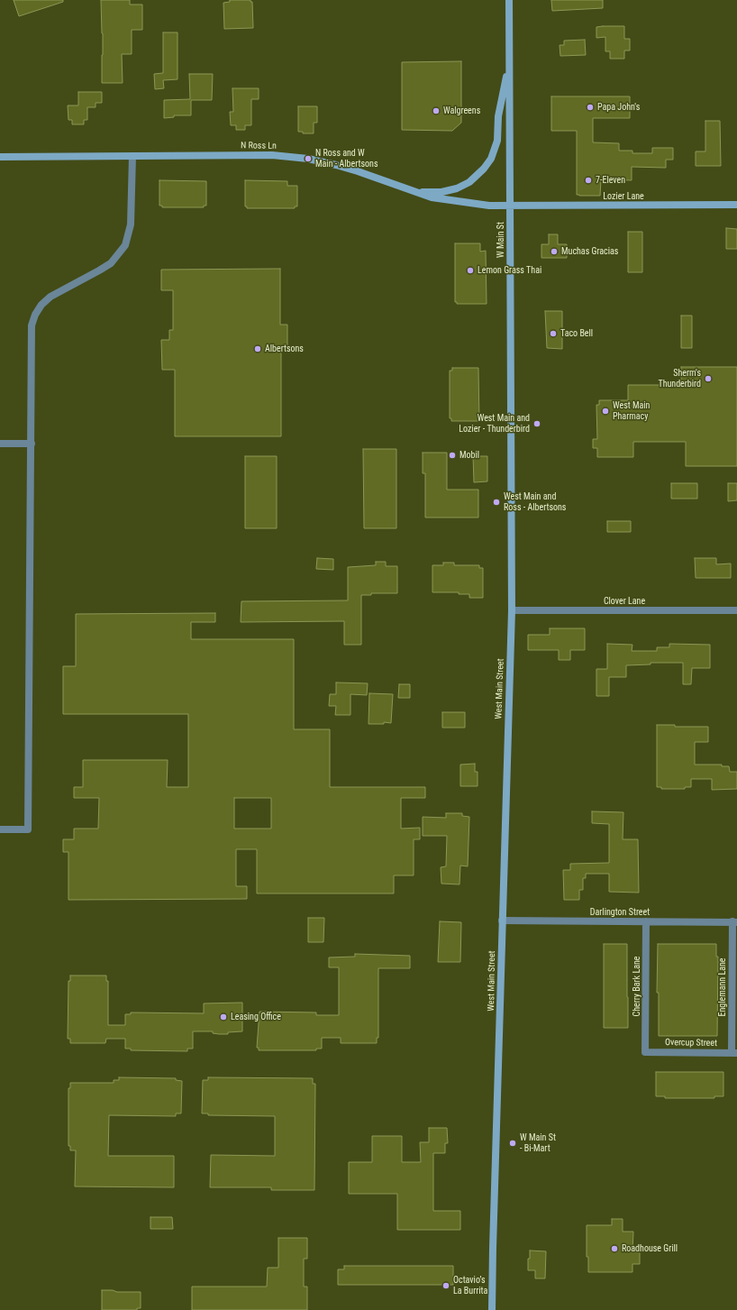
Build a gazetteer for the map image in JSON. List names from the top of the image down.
{
  "streets": {
    "main road": [
      "N Ross Ln",
      "Lozier Lane",
      "W Main St",
      "West Main Street"
    ],
    "street": [
      "Clover Lane",
      "Darlington Street",
      "Cherry Bark Lane",
      "Englemann Lane",
      "Overcup Street"
    ]
  },
  "crossings": [
    ["N Ross Ln", "Lozier Lane"],
    ["N Ross Ln", "W Main St"],
    ["Lozier Lane", "W Main St"],
    ["W Main St", "Clover Lane"],
    ["W Main St", "West Main Street"],
    ["Clover Lane", "West Main Street"],
    ["West Main Street", "Darlington Street"],
    ["Darlington Street", "Cherry Bark Lane"],
    ["Darlington Street", "Englemann Lane"],
    ["Cherry Bark Lane", "Overcup Street"],
    ["Englemann Lane", "Overcup Street"]
  ],
  "places": [
    "Papa John's",
    "Walgreens",
    "N Ross and W Main - Albertsons",
    "7-Eleven",
    "Muchas Gracias",
    "Lemon Grass Thai",
    "Taco Bell",
    "Albertsons",
    "Sherm's Thunderbird",
    "West Main Pharmacy",
    "West Main and Lozier - Thunderbird",
    "Mobil",
    "West Main and Ross - Albertsons",
    "Leasing Office",
    "W Main St - Bi-Mart",
    "Roadhouse Grill",
    "Octavio’s La Burrita"
  ]
}
